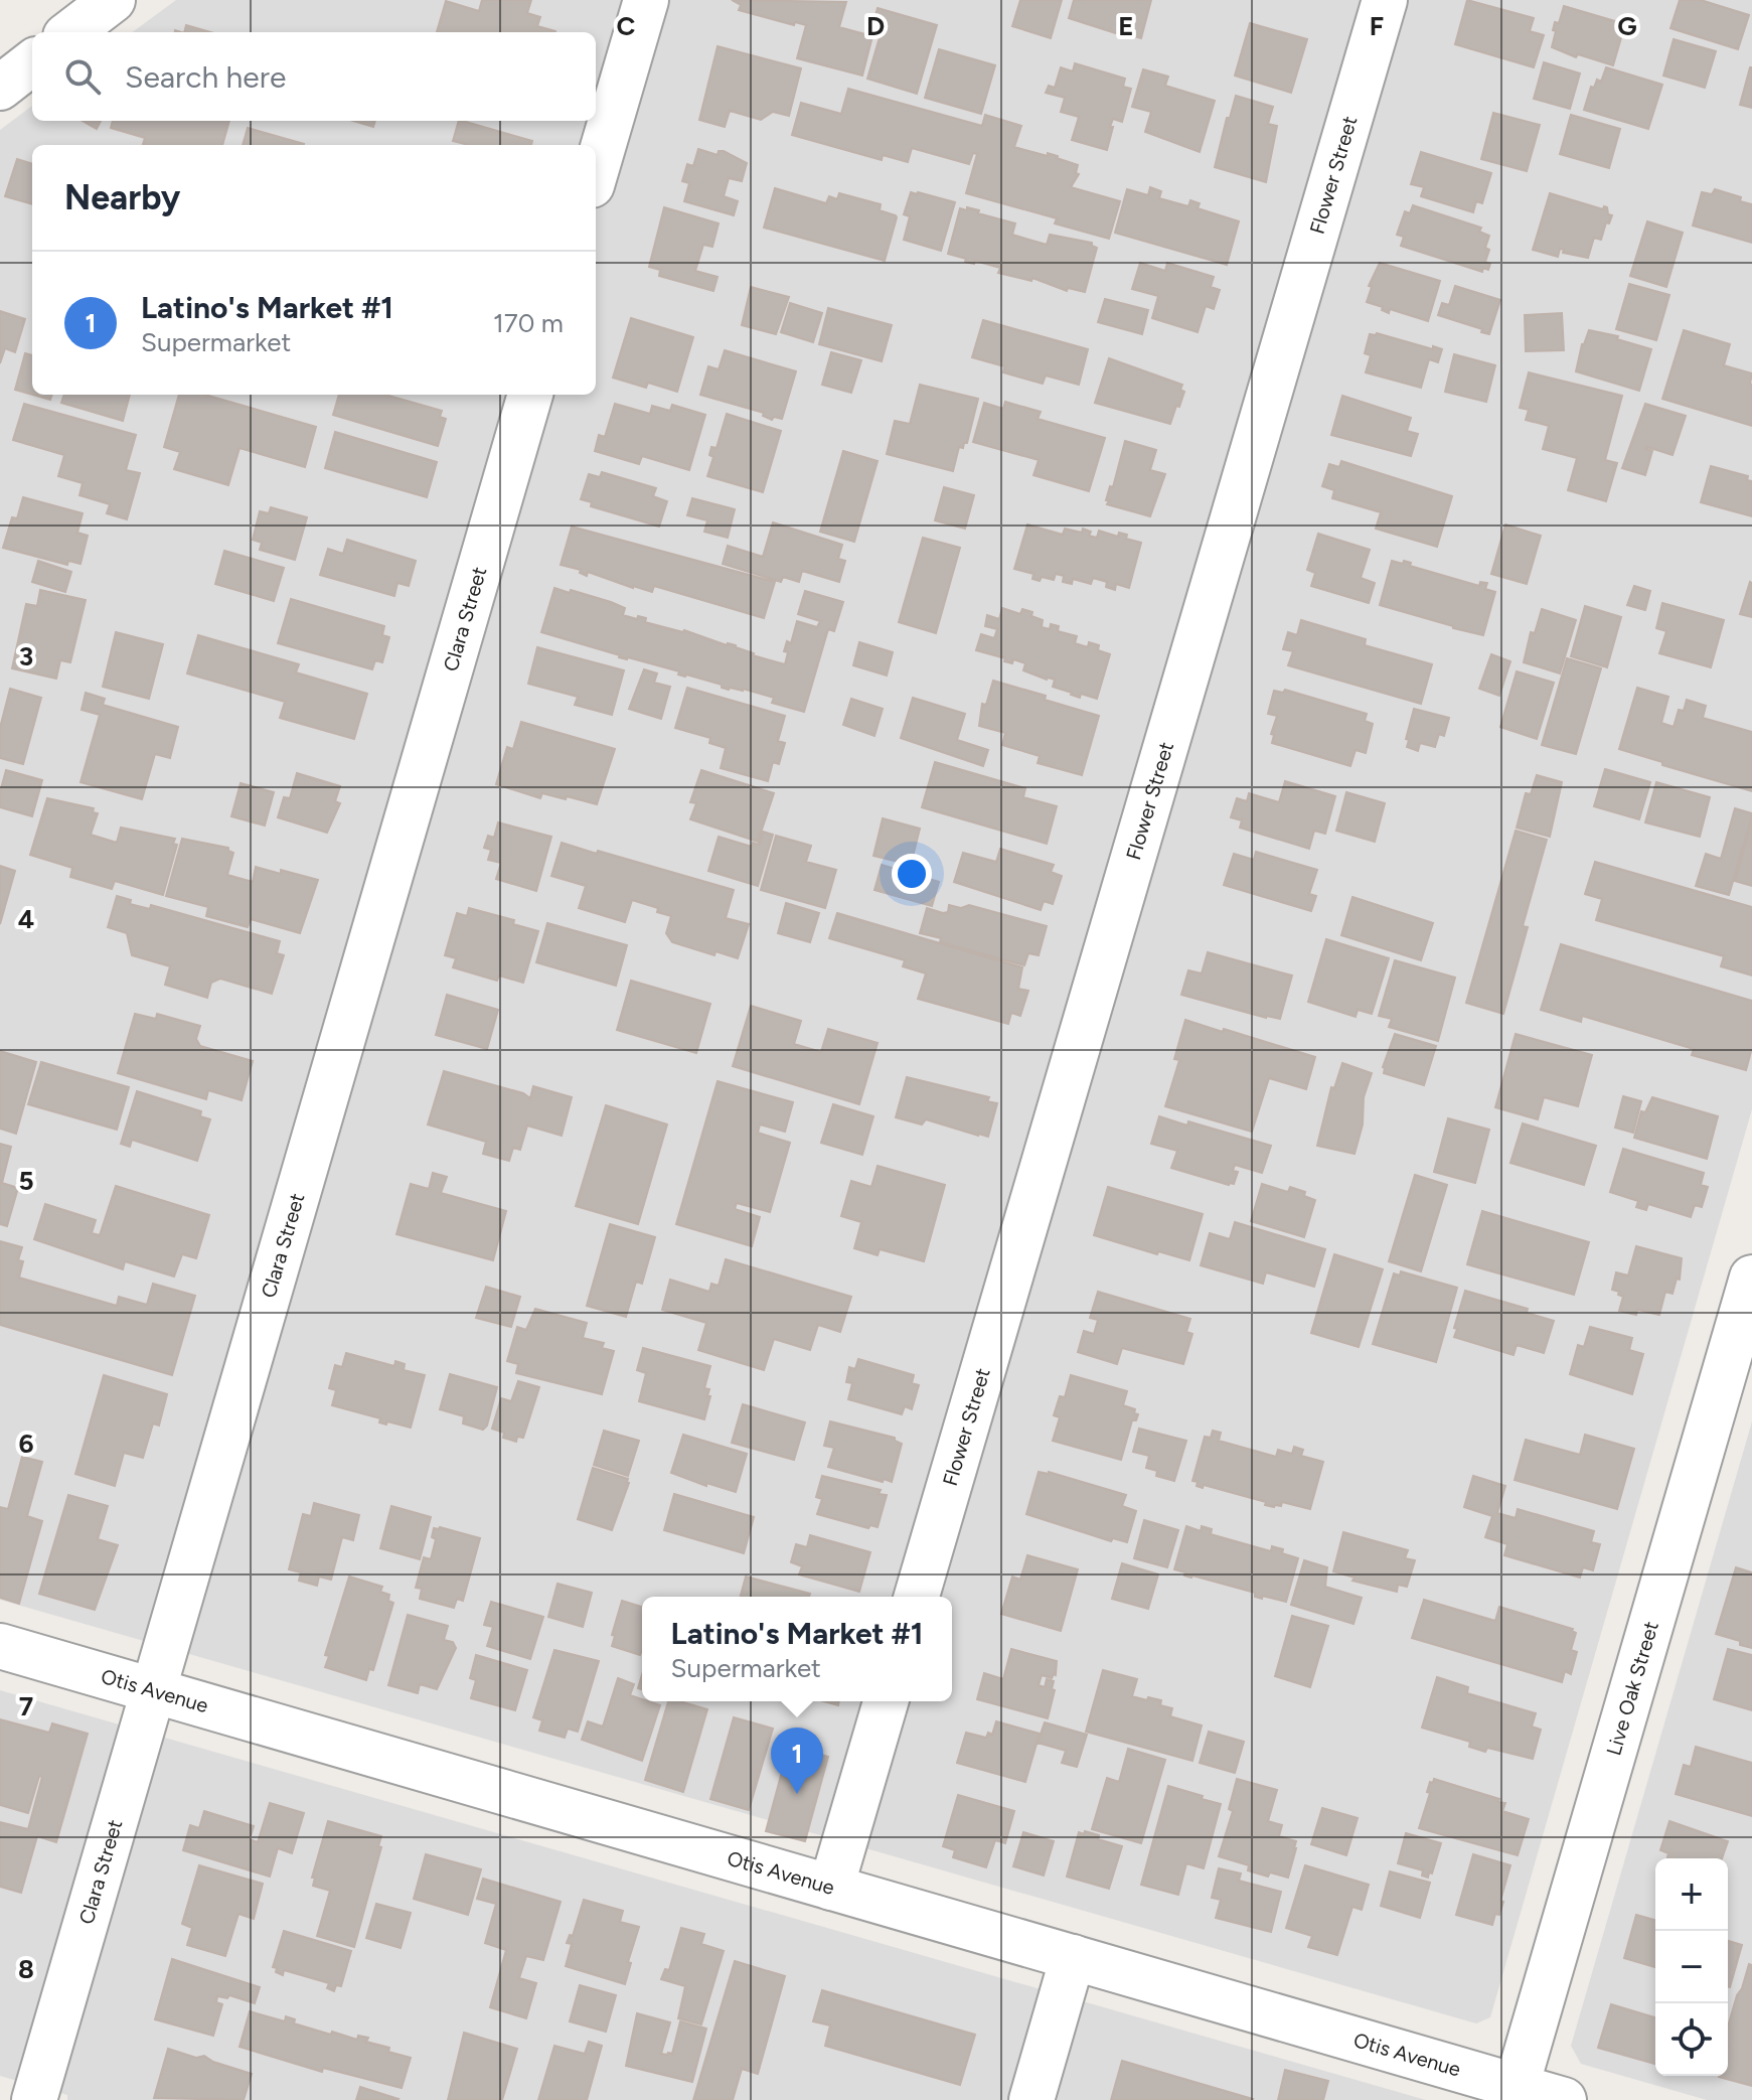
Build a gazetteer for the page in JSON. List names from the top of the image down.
{
  "streets": {
    "street": [
      "Flower Street",
      "Clara Street",
      "Live Oak Street",
      "Otis Avenue"
    ]
  },
  "crossings": [
    ["Clara Street", "Otis Avenue"],
    ["Live Oak Street", "Otis Avenue"]
  ],
  "page": {
    "search": "Search here",
    "heading": "Nearby",
    "list": [
      {
        "mark": "1",
        "name": "Latino's Market #1",
        "note": "Supermarket",
        "value": "170 m"
      }
    ],
    "popup": ["Latino's Market #1", "Supermarket"],
    "pins": "1",
    "map_buttons": ["+", "−"]
  },
  "grid": {
    "columns": [
      "C",
      "D",
      "E",
      "F",
      "G"
    ],
    "rows": [
      "3",
      "4",
      "5",
      "6",
      "7",
      "8"
    ]
  }
}
